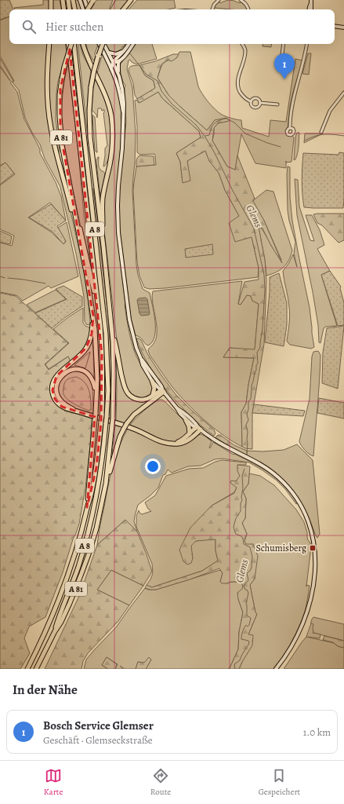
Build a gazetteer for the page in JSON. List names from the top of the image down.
{
  "streets": {
    "highway": ["A 81", "A 8"]
  },
  "crossings": [
    ["A 81", "A 8"]
  ],
  "water": ["Glems"],
  "places": {
    "transit": ["Schumisberg"]
  },
  "page": {
    "search": "Hier suchen",
    "pins": "1",
    "heading": "In der Nähe",
    "list": [
      {
        "mark": "1",
        "name": "Bosch Service Glemser",
        "note": "Geschäft · Glemseckstraße",
        "value": "1.0 km"
      }
    ],
    "nav": ["Karte", "Route", "Gespeichert"]
  }
}
